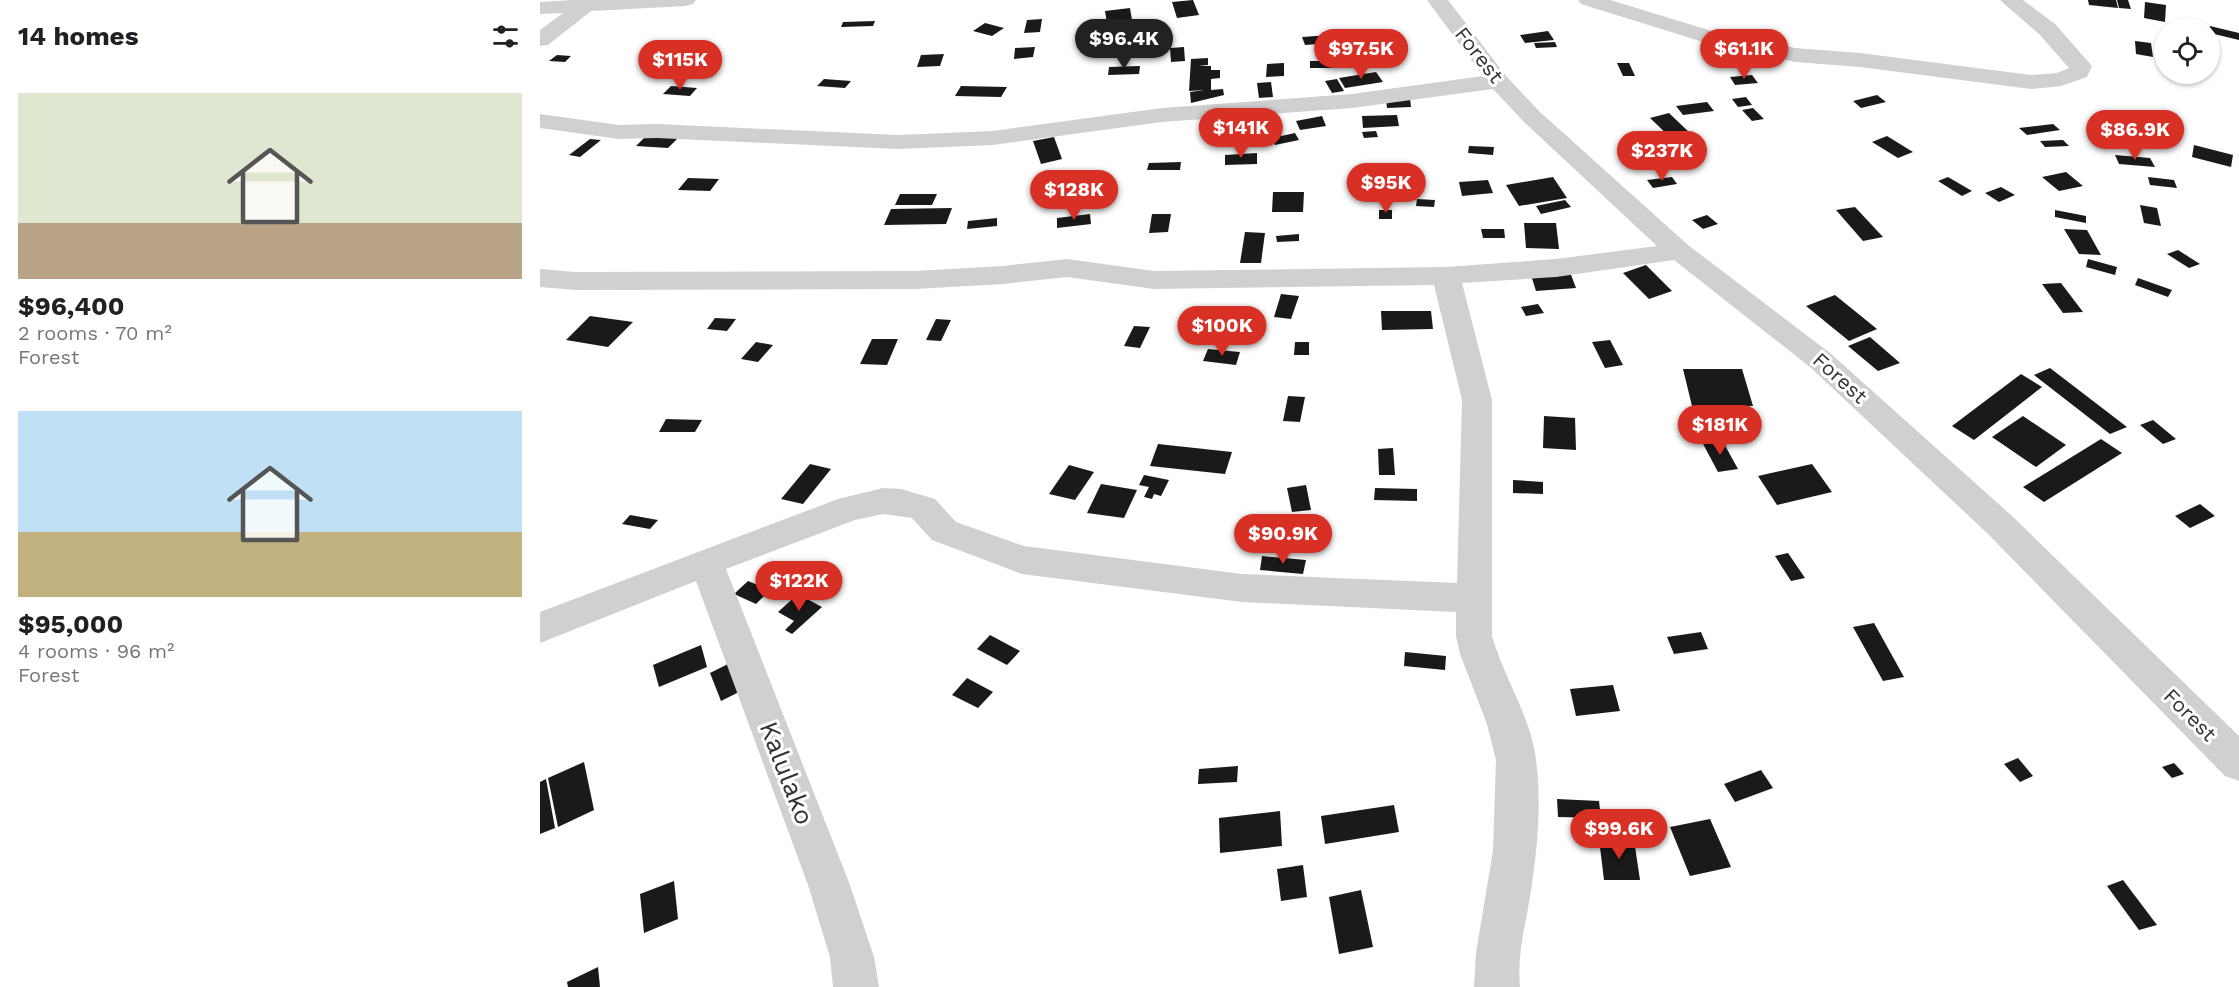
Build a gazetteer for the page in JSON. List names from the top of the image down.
{
  "streets": {
    "street": ["Forest", "Kalulako"]
  },
  "page": {
    "heading": "14 homes",
    "price": [
      "$96.4K",
      "$97.5K",
      "$61.1K",
      "$115K",
      "$141K",
      "$86.9K",
      "$237K",
      "$95K",
      "$128K",
      "$100K",
      "$181K",
      "$90.9K",
      "$122K",
      "$99.6K"
    ],
    "list": [
      {
        "name": "$96,400",
        "note": "2 rooms · 70 m² · Forest"
      },
      {
        "name": "$95,000",
        "note": "4 rooms · 96 m² · Forest"
      }
    ]
  }
}
